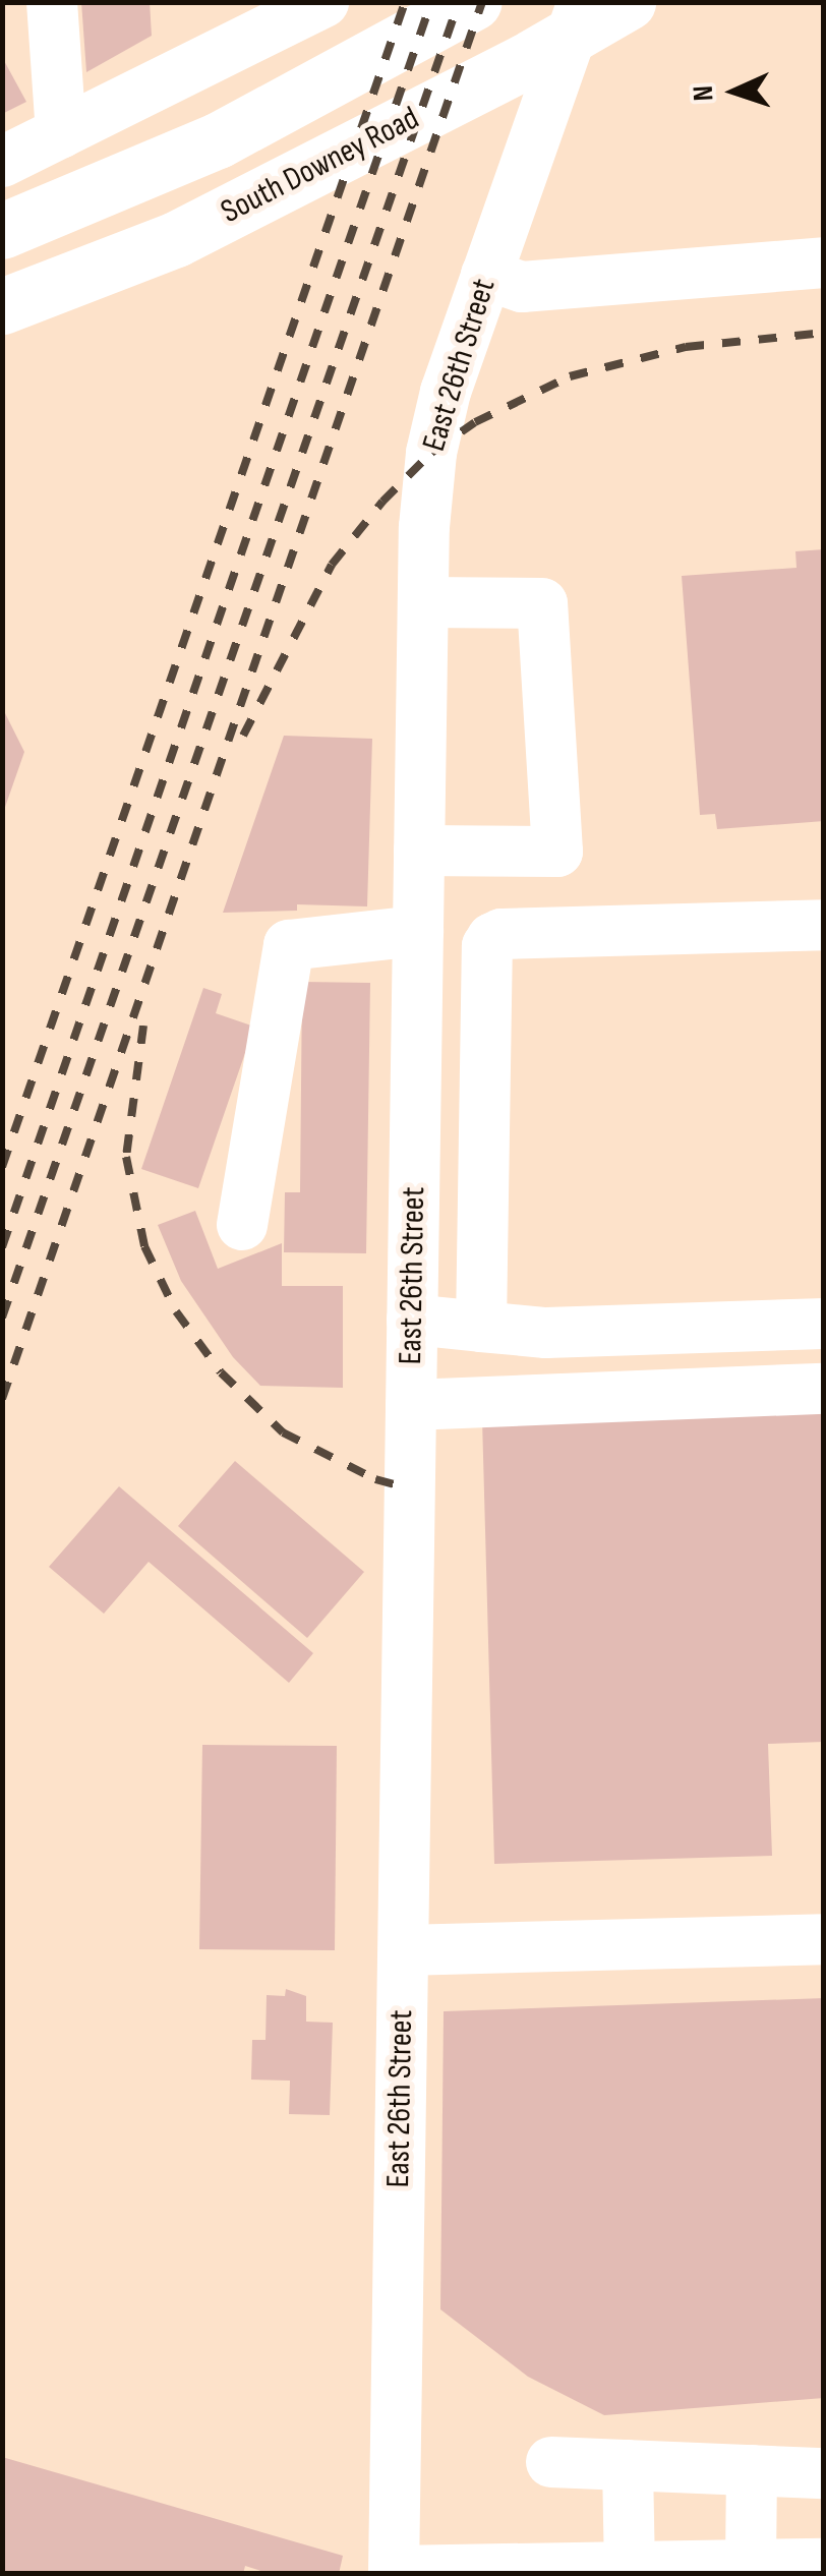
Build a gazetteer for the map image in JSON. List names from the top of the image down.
{
  "streets": {
    "main road": ["South Downey Road"],
    "street": ["East 26th Street"]
  },
  "north": "left"
}
